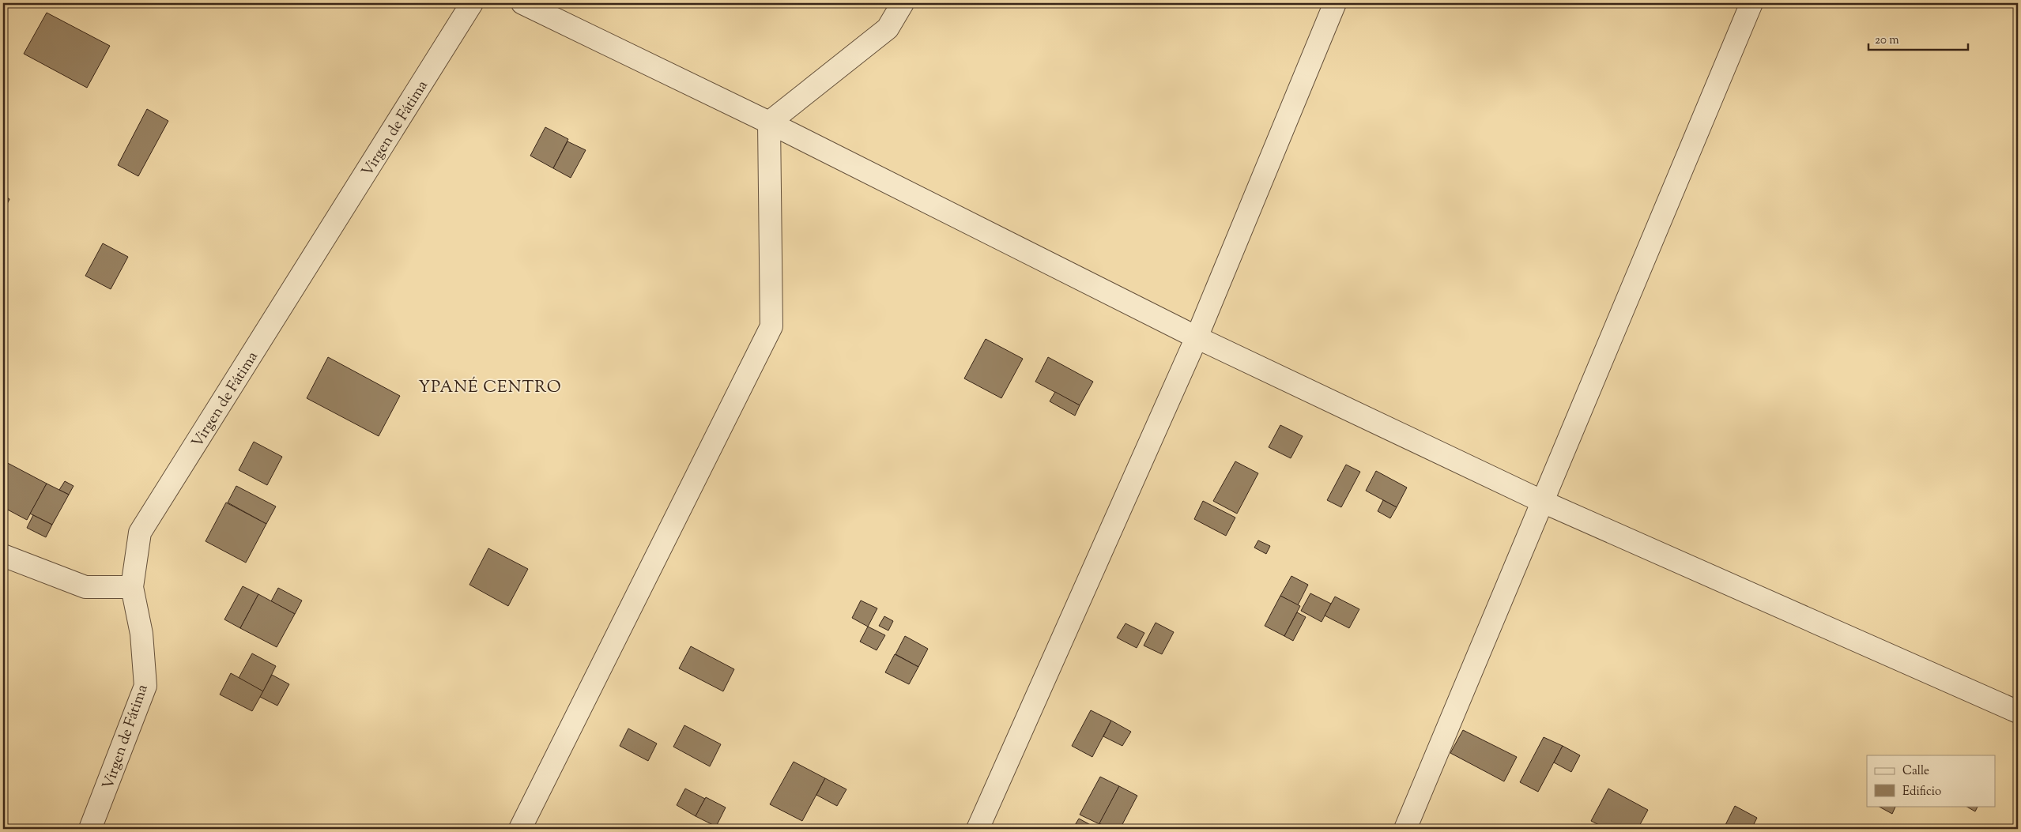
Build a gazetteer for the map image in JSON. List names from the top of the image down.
{
  "streets": {
    "street": ["Virgen de Fátima"]
  },
  "districts": ["YPANÉ CENTRO"],
  "legend": ["Calle", "Edificio"],
  "scale_bar": "20 m"
}
